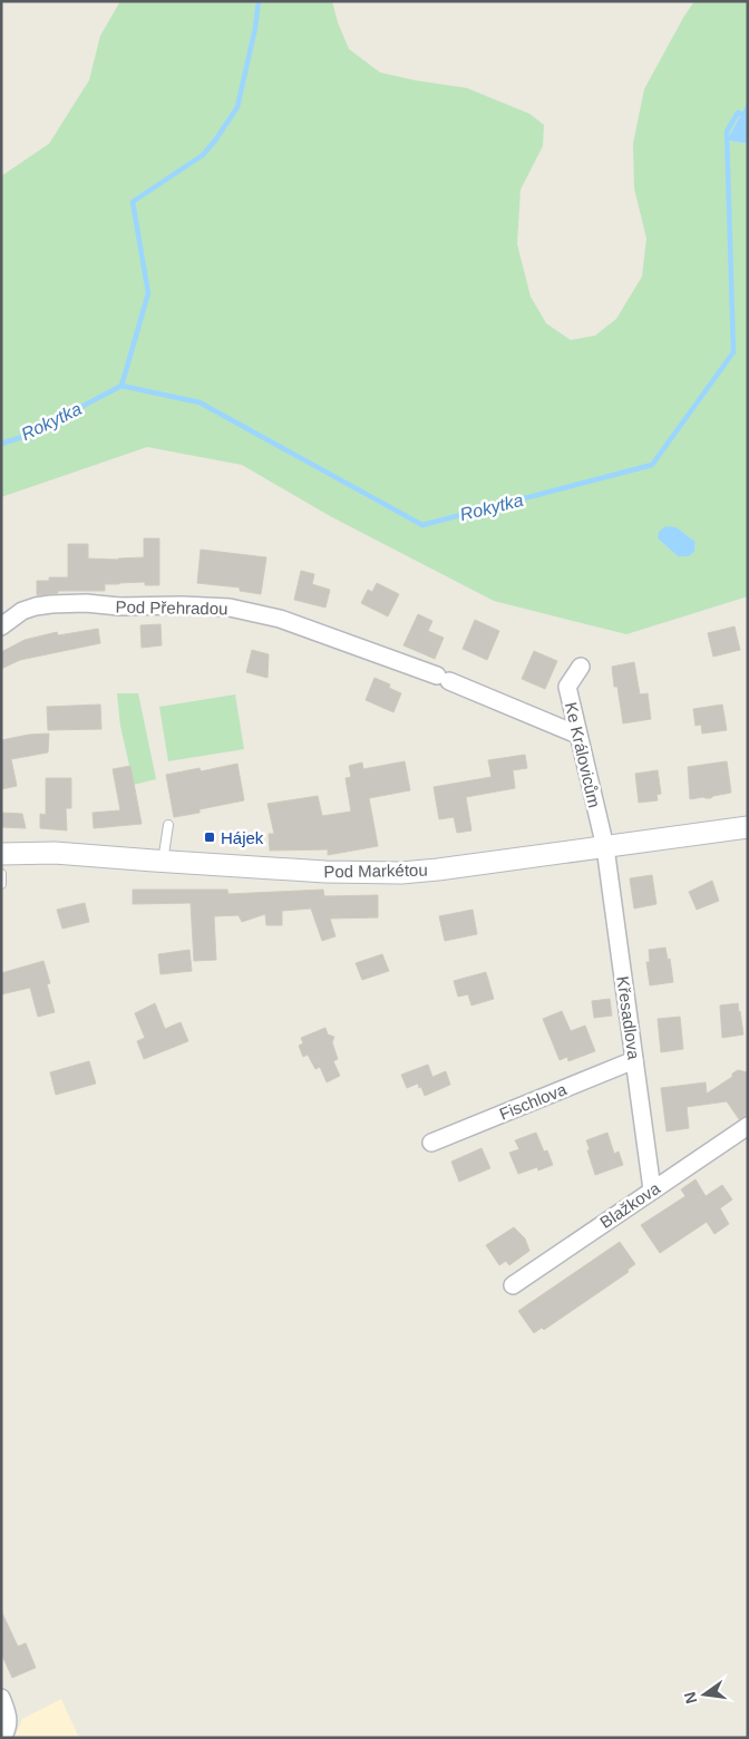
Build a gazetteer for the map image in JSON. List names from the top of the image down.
{
  "streets": {
    "street": [
      "Pod Přehradou",
      "Ke Královicům",
      "Pod Markétou",
      "Křesadlova",
      "Fischlova",
      "Blažkova"
    ]
  },
  "crossings": [
    ["Pod Přehradou", "Ke Královicům"],
    ["Ke Královicům", "Pod Markétou"],
    ["Ke Královicům", "Křesadlova"],
    ["Pod Markétou", "Křesadlova"],
    ["Křesadlova", "Fischlova"],
    ["Křesadlova", "Blažkova"]
  ],
  "water": ["Rokytka"],
  "places": {
    "transit": ["Hájek"]
  },
  "north": "left"
}
